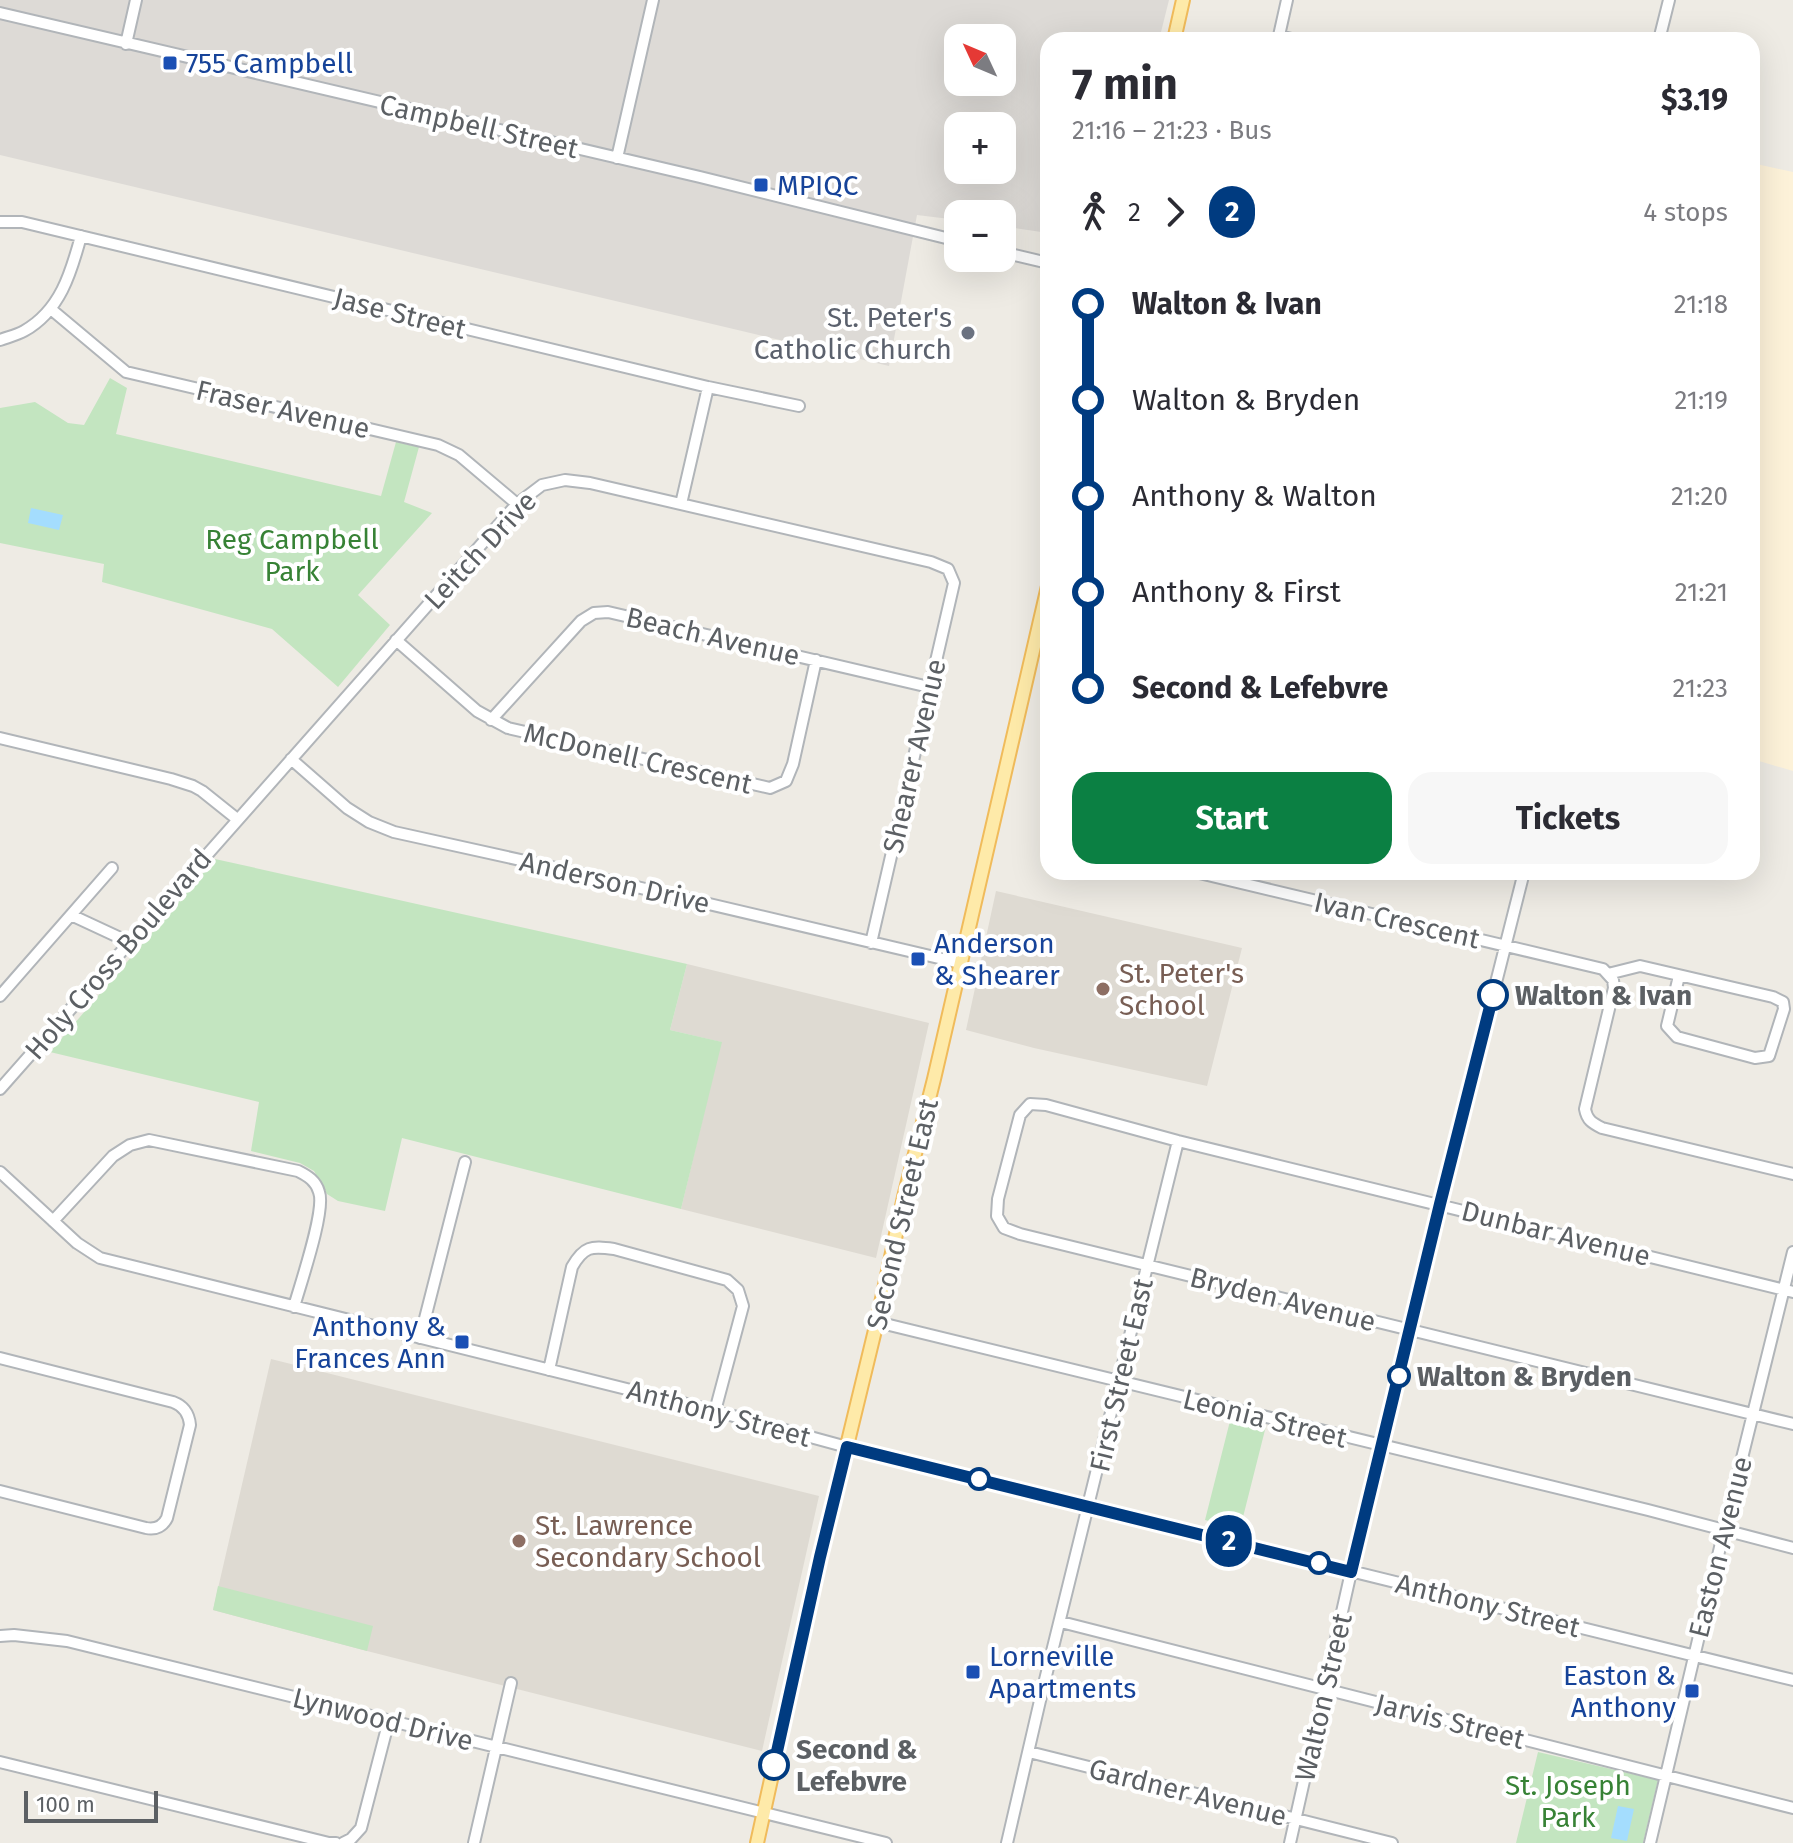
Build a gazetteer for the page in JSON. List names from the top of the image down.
{
  "streets": {
    "main road": ["Second Street East"],
    "street": [
      "Campbell Street",
      "Jase Street",
      "Fraser Avenue",
      "Leitch Drive",
      "Beach Avenue",
      "Shearer Avenue",
      "McDonell Crescent",
      "Anderson Drive",
      "Ivan Crescent",
      "Holy Cross Boulevard",
      "Dunbar Avenue",
      "Bryden Avenue",
      "First Street East",
      "Anthony Street",
      "Leonia Street",
      "Easton Avenue",
      "Walton Street",
      "Lynwood Drive",
      "Jarvis Street",
      "Gardner Avenue"
    ]
  },
  "crossings": [
    ["Fraser Avenue", "Leitch Drive"],
    ["Leitch Drive", "Shearer Avenue"],
    ["Leitch Drive", "McDonell Crescent"],
    ["Leitch Drive", "Anderson Drive"],
    ["Leitch Drive", "Holy Cross Boulevard"],
    ["Beach Avenue", "Shearer Avenue"],
    ["Beach Avenue", "McDonell Crescent"],
    ["Shearer Avenue", "Anderson Drive"],
    ["Anderson Drive", "Second Street East"],
    ["Ivan Crescent", "Walton Street"],
    ["Second Street East", "Anthony Street"],
    ["Second Street East", "Leonia Street"],
    ["Second Street East", "Lynwood Drive"],
    ["Dunbar Avenue", "Bryden Avenue"],
    ["Dunbar Avenue", "First Street East"],
    ["Dunbar Avenue", "Easton Avenue"],
    ["Dunbar Avenue", "Walton Street"],
    ["Bryden Avenue", "First Street East"],
    ["Bryden Avenue", "Easton Avenue"],
    ["Bryden Avenue", "Walton Street"],
    ["First Street East", "Anthony Street"],
    ["First Street East", "Leonia Street"],
    ["First Street East", "Jarvis Street"],
    ["First Street East", "Gardner Avenue"],
    ["Anthony Street", "Easton Avenue"],
    ["Anthony Street", "Walton Street"],
    ["Leonia Street", "Easton Avenue"],
    ["Leonia Street", "Walton Street"],
    ["Easton Avenue", "Jarvis Street"],
    ["Walton Street", "Jarvis Street"],
    ["Walton Street", "Gardner Avenue"]
  ],
  "parks": ["Reg Campbell Park", "St. Joseph Park"],
  "places": {
    "transit": [
      "755 Campbell",
      "MPIQC",
      "Anderson & Shearer",
      "Anthony & Frances Ann",
      "Lorneville Apartments",
      "Easton & Anthony"
    ],
    "other": [
      "St. Peter's Catholic Church",
      "St. Peter's School",
      "Walton & Ivan",
      "Walton & Bryden",
      "St. Lawrence Secondary School",
      "Second & Lefebvre"
    ]
  },
  "lines": ["bus line 2"],
  "scale_bar": "100 m",
  "north": "top left",
  "page": {
    "on_map": "2",
    "map_buttons": ["+", "−"],
    "heading": ["7 min", "21:16 – 21:23 · Bus", "$3.19"],
    "legs": ["2", "2", "4 stops"],
    "list": [
      {
        "name": "Walton & Ivan",
        "value": "21:18"
      },
      {
        "name": "Walton & Bryden",
        "value": "21:19"
      },
      {
        "name": "Anthony & Walton",
        "value": "21:20"
      },
      {
        "name": "Anthony & First",
        "value": "21:21"
      },
      {
        "name": "Second & Lefebvre",
        "value": "21:23"
      }
    ],
    "buttons": ["Start", "Tickets"],
    "scale": "100 m"
  }
}
